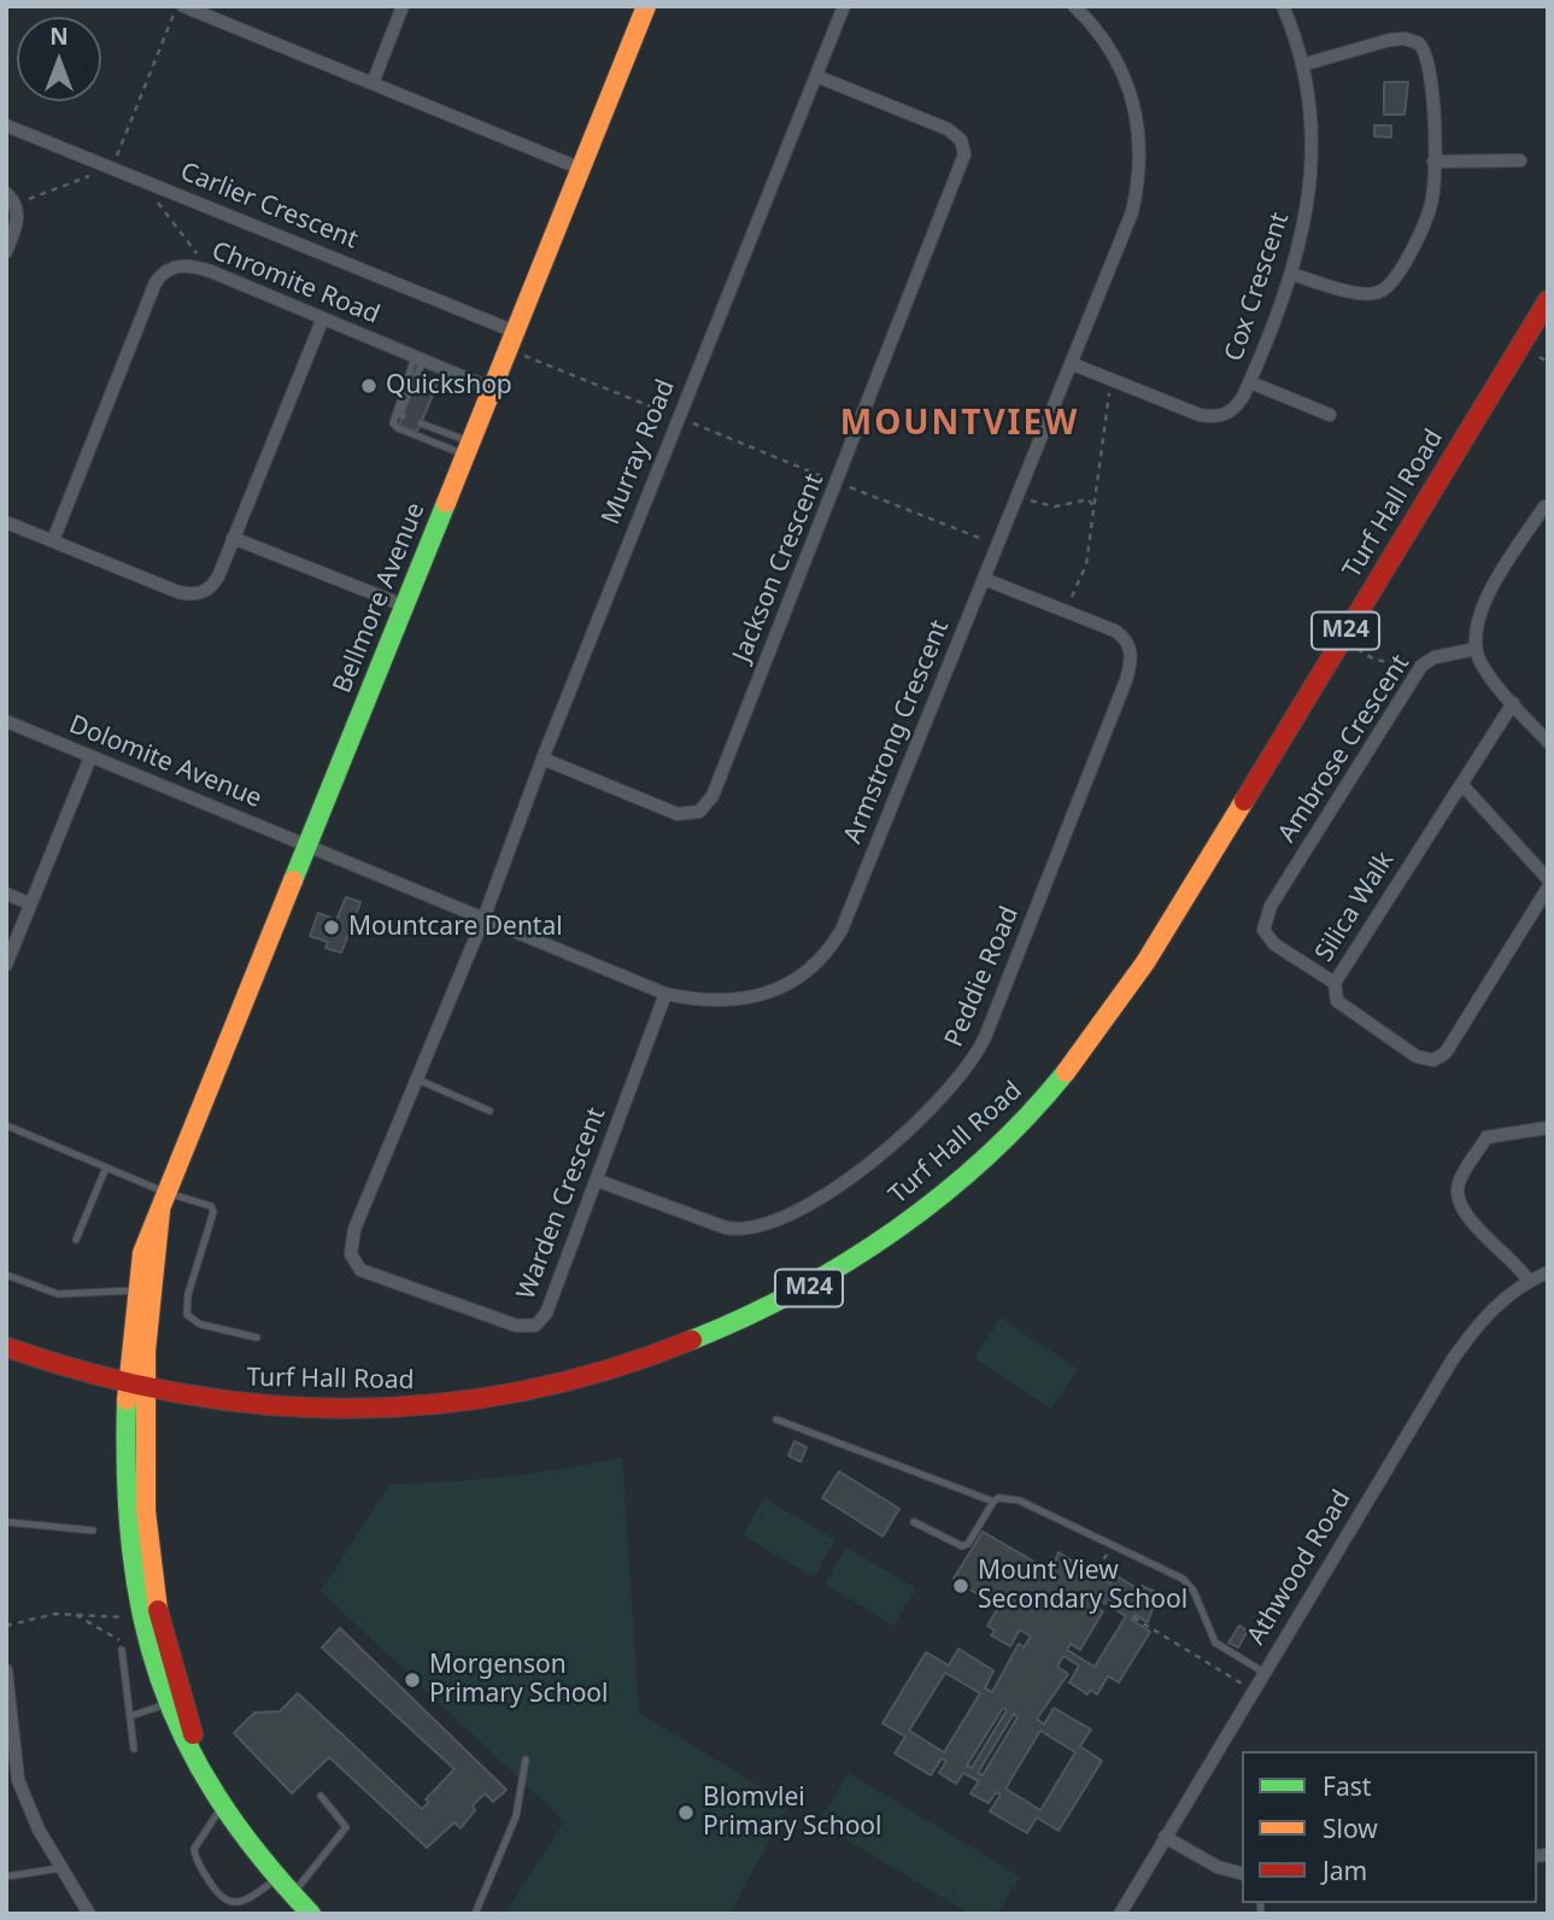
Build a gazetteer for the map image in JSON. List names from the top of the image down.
{
  "streets": {
    "street": [
      "Carlier Crescent",
      "Chromite Road",
      "Cox Crescent",
      "Murray Road",
      "Turf Hall Road",
      "Jackson Crescent",
      "Bellmore Avenue",
      "M24",
      "Armstrong Crescent",
      "Ambrose Crescent",
      "Dolomite Avenue",
      "Silica Walk",
      "Peddie Road",
      "Warden Crescent",
      "Athwood Road"
    ]
  },
  "crossings": [
    ["Carlier Crescent", "Bellmore Avenue"],
    ["Chromite Road", "Bellmore Avenue"],
    ["Cox Crescent", "Armstrong Crescent"],
    ["Murray Road", "Jackson Crescent"],
    ["Murray Road", "Armstrong Crescent"],
    ["Murray Road", "Warden Crescent"],
    ["Turf Hall Road", "Bellmore Avenue"],
    ["Bellmore Avenue", "Armstrong Crescent"],
    ["Bellmore Avenue", "Dolomite Avenue"],
    ["Armstrong Crescent", "Dolomite Avenue"],
    ["Armstrong Crescent", "Peddie Road"],
    ["Armstrong Crescent", "Warden Crescent"],
    ["Ambrose Crescent", "Silica Walk"],
    ["Peddie Road", "Warden Crescent"]
  ],
  "districts": ["MOUNTVIEW"],
  "places": [
    "Quickshop",
    "Mountcare Dental",
    "Mount View Secondary School",
    "Morgenson Primary School",
    "Blomvlei Primary School"
  ],
  "legend": ["Fast", "Slow", "Jam"],
  "north": "top"
}
